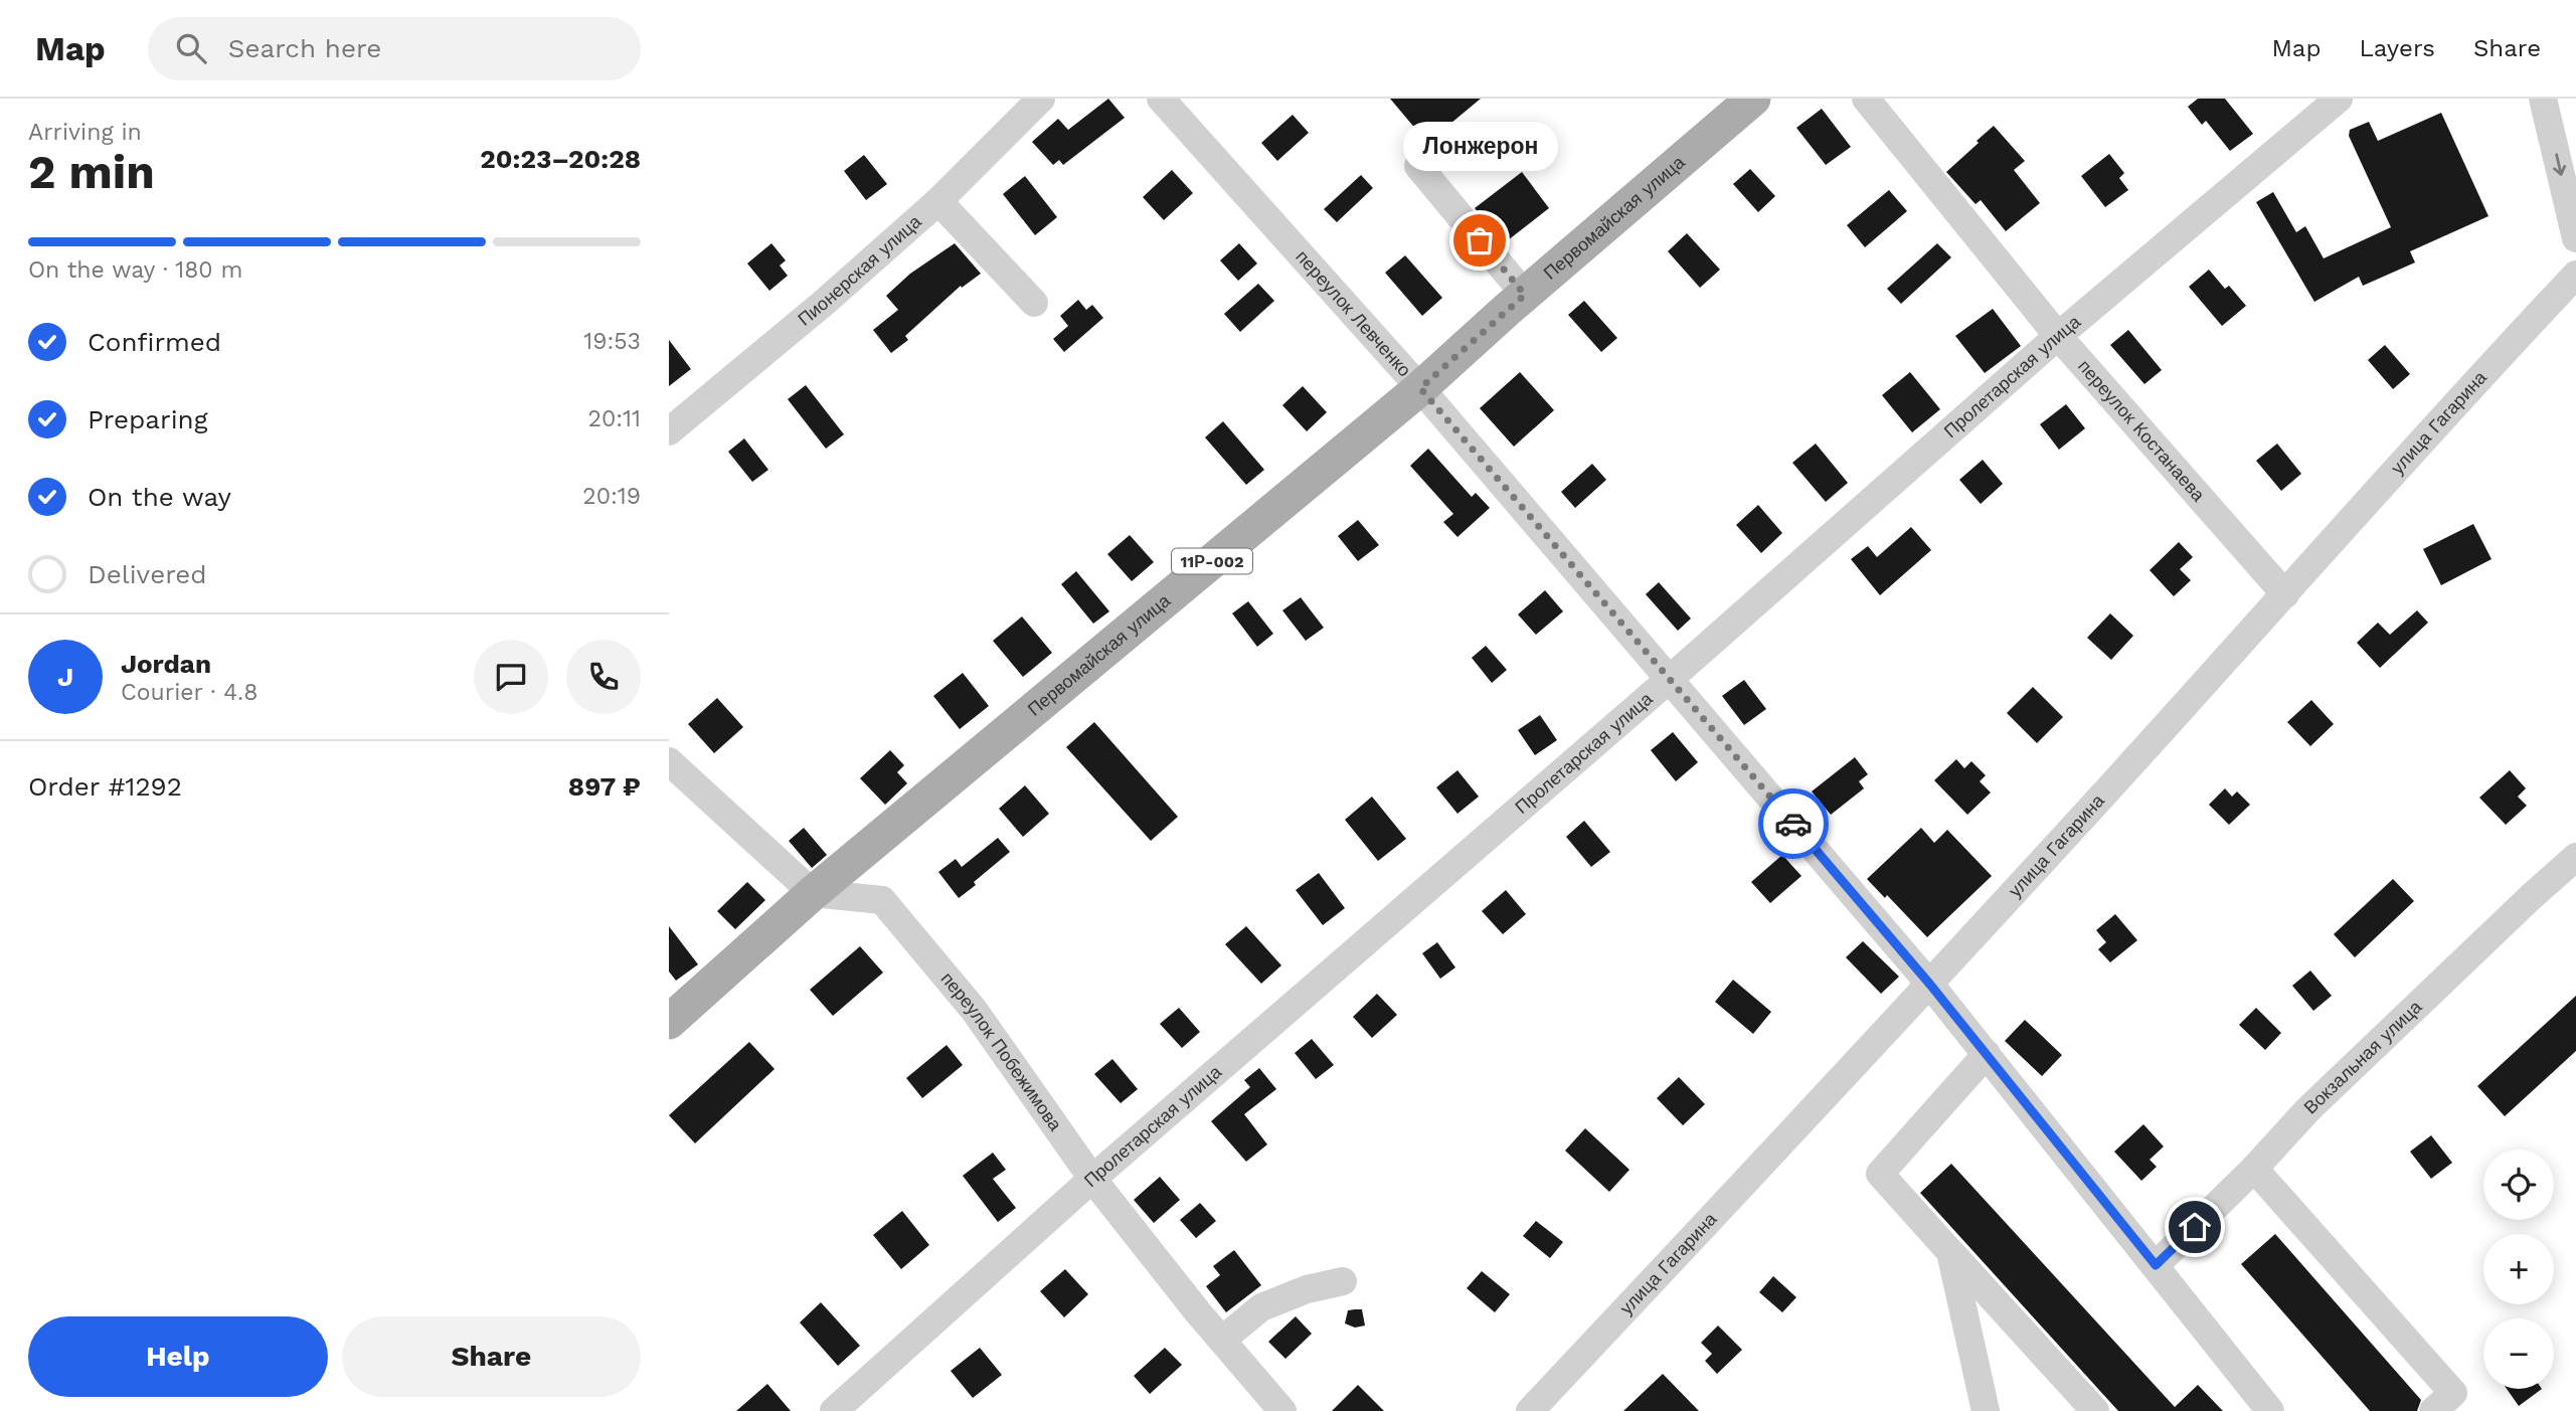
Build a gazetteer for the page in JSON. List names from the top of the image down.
{
  "streets": {
    "main road": ["Первомайская улица", "11Р-002"],
    "street": [
      "Пионерская улица",
      "переулок Левченко",
      "Пролетарская улица",
      "улица Гагарина",
      "переулок Костанаева",
      "переулок Побежимова",
      "Вокзальная улица"
    ]
  },
  "crossings": [
    ["Первомайская улица", "переулок Левченко"],
    ["Первомайская улица", "переулок Побежимова"],
    ["переулок Левченко", "Пролетарская улица"],
    ["переулок Левченко", "улица Гагарина"],
    ["переулок Левченко", "Вокзальная улица"],
    ["Пролетарская улица", "переулок Костанаева"],
    ["Пролетарская улица", "переулок Побежимова"],
    ["улица Гагарина", "переулок Костанаева"]
  ],
  "places": ["Лонжерон"],
  "page": {
    "header": "Map",
    "search": "Search here",
    "nav": ["Map", "Layers", "Share"],
    "heading": ["2 min", "Arriving in", "20:23–20:28"],
    "panel": [
      "Jordan",
      "Courier · 4.8",
      "Order #1292",
      "897 ₽"
    ],
    "bubble": "Лонжерон",
    "bar": "On the way · 180 m",
    "list": [
      ["Confirmed", "19:53"],
      ["Preparing", "20:11"],
      ["On the way", "20:19"],
      "Delivered"
    ],
    "round": "J",
    "map_buttons": ["+", "−"],
    "buttons": ["Help", "Share"]
  }
}
